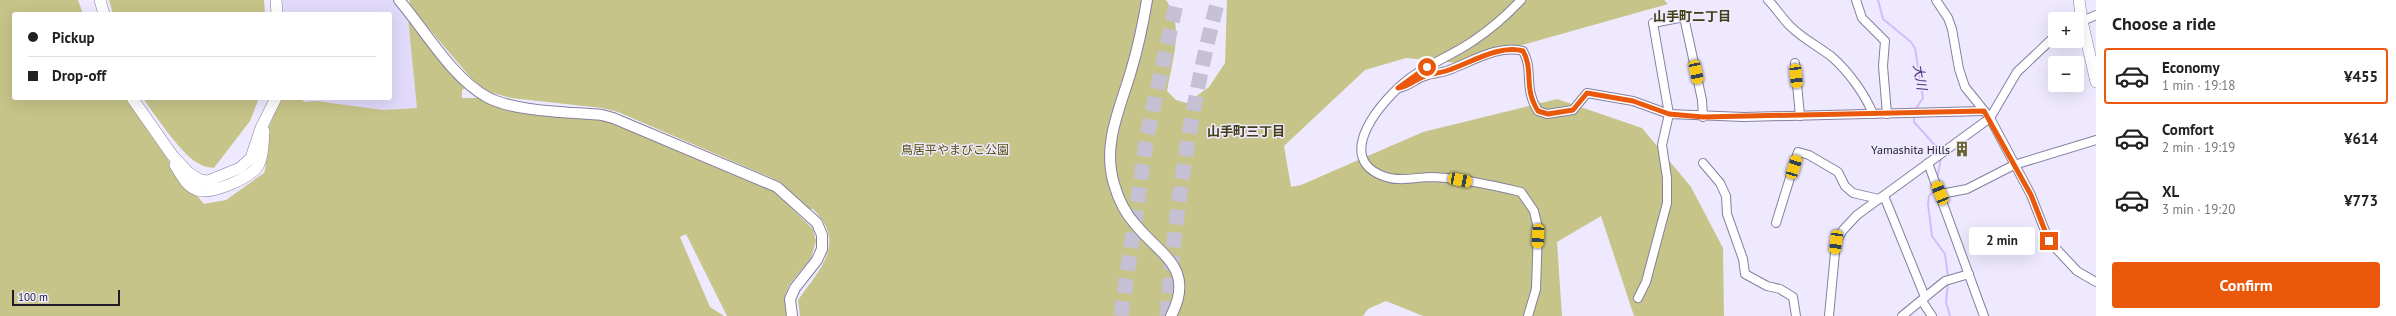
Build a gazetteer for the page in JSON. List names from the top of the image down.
{
  "districts": ["山手町二丁目", "山手町三丁目"],
  "water": ["大川"],
  "parks": ["鳥居平やまびこ公園"],
  "places": {
    "building": ["Yamashita Hills"]
  },
  "scale_bar": "100 m",
  "page": {
    "heading": "Choose a ride",
    "map_buttons": ["+", "−"],
    "banner": ["Pickup", "Drop-off"],
    "list": [
      {
        "name": "Economy",
        "note": "1 min · 19:18",
        "value": "¥455"
      },
      {
        "name": "Comfort",
        "note": "2 min · 19:19",
        "value": "¥614"
      },
      {
        "name": "XL",
        "note": "3 min · 19:20",
        "value": "¥773"
      }
    ],
    "bubble": "2 min",
    "buttons": "Confirm",
    "scale": "100 m"
  }
}
